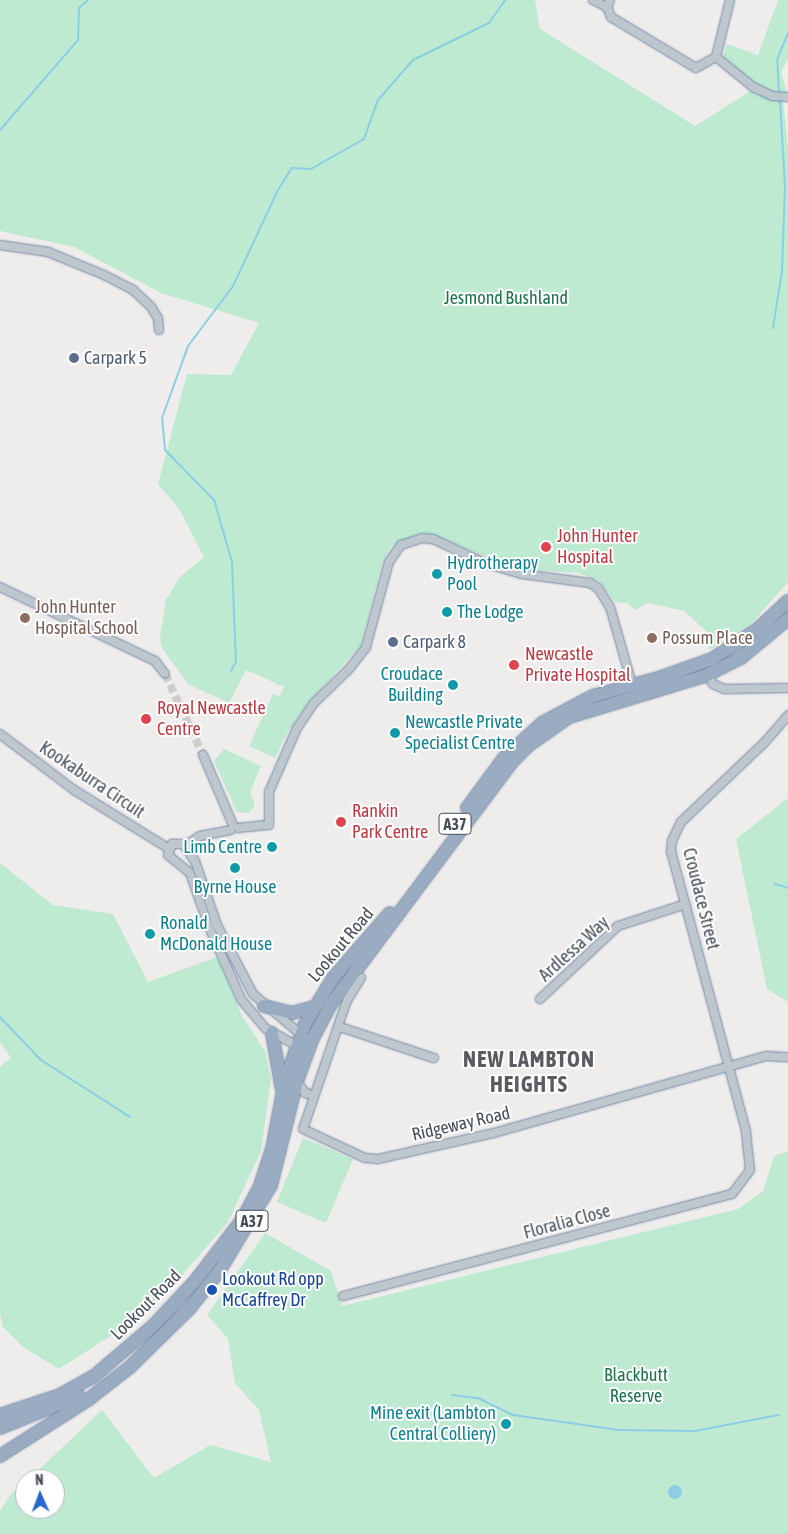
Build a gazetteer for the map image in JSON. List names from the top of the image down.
{
  "streets": {
    "highway": ["A37", "Lookout Road"],
    "street": [
      "Kookaburra Circuit",
      "Croudace Street",
      "Ardlessa Way",
      "Ridgeway Road",
      "Floralia Close"
    ]
  },
  "crossings": [
    ["Croudace Street", "Ardlessa Way"],
    ["Croudace Street", "Ridgeway Road"],
    ["Croudace Street", "Floralia Close"]
  ],
  "districts": ["NEW LAMBTON HEIGHTS"],
  "parks": ["Jesmond Bushland", "Blackbutt Reserve"],
  "places": [
    "Carpark 5",
    "John Hunter Hospital",
    "Hydrotherapy Pool",
    "The Lodge",
    "John Hunter Hospital School",
    "Possum Place",
    "Carpark 8",
    "Newcastle Private Hospital",
    "Croudace Building",
    "Royal Newcastle Centre",
    "Newcastle Private Specialist Centre",
    "Rankin Park Centre",
    "Limb Centre",
    "Byrne House",
    "Ronald McDonald House",
    "Lookout Rd opp McCaffrey Dr",
    "Mine exit (Lambton Central Colliery)"
  ],
  "north": "top"
}
